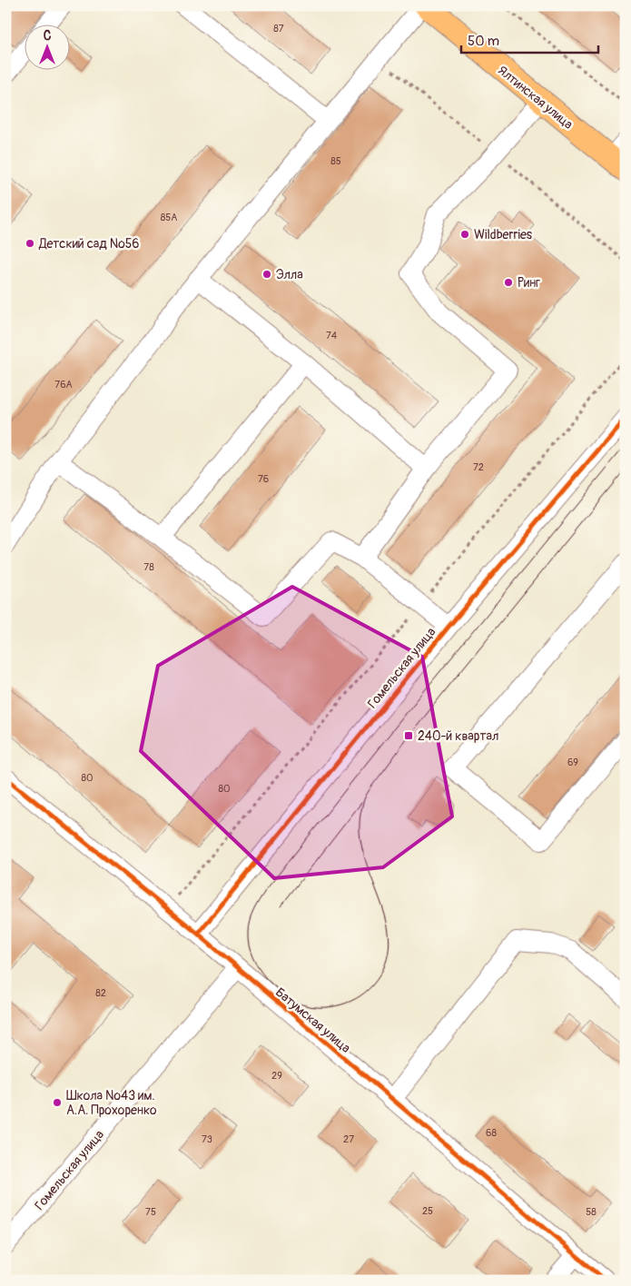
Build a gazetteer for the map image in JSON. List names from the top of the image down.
{
  "streets": {
    "main road": ["Ялтинская улица"],
    "street": ["Гомельская улица", "Батумская улица"]
  },
  "crossings": [
    ["Гомельская улица", "Батумская улица"]
  ],
  "places": {
    "other": [
      "Wildberries",
      "Детский сад №56",
      "Элла",
      "Ринг",
      "Школа №43 им. А.А. Прохоренко"
    ],
    "transit": ["240-й квартал"]
  },
  "house_numbers": [
    "87",
    "85",
    "85А",
    "74",
    "76А",
    "72",
    "76",
    "78",
    "69",
    "80",
    "80",
    "82",
    "29",
    "68",
    "73",
    "27",
    "25",
    "75",
    "58"
  ],
  "scale_bar": "50 m",
  "north": "top"
}
